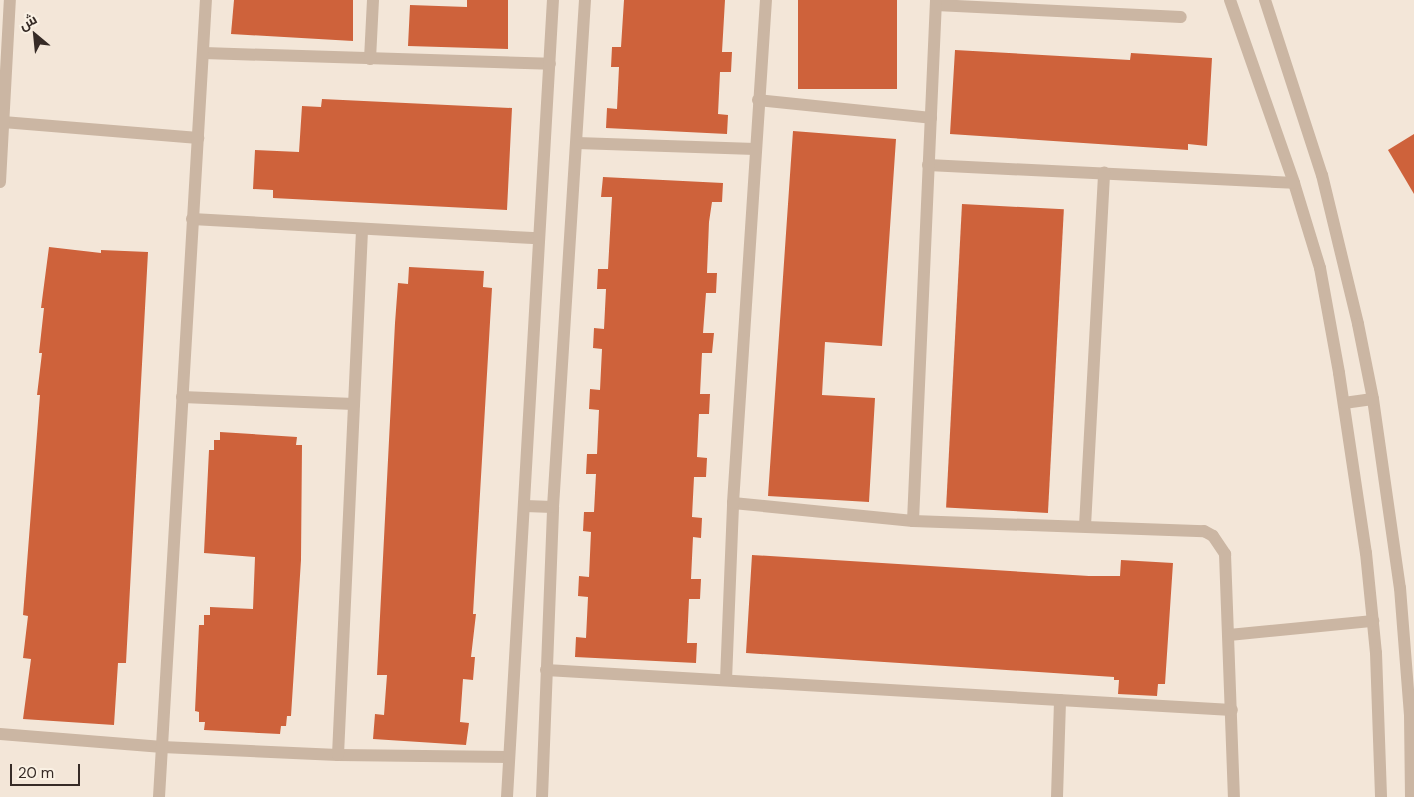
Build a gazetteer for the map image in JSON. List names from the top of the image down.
{
  "scale_bar": "20 m",
  "north": "top left"
}
